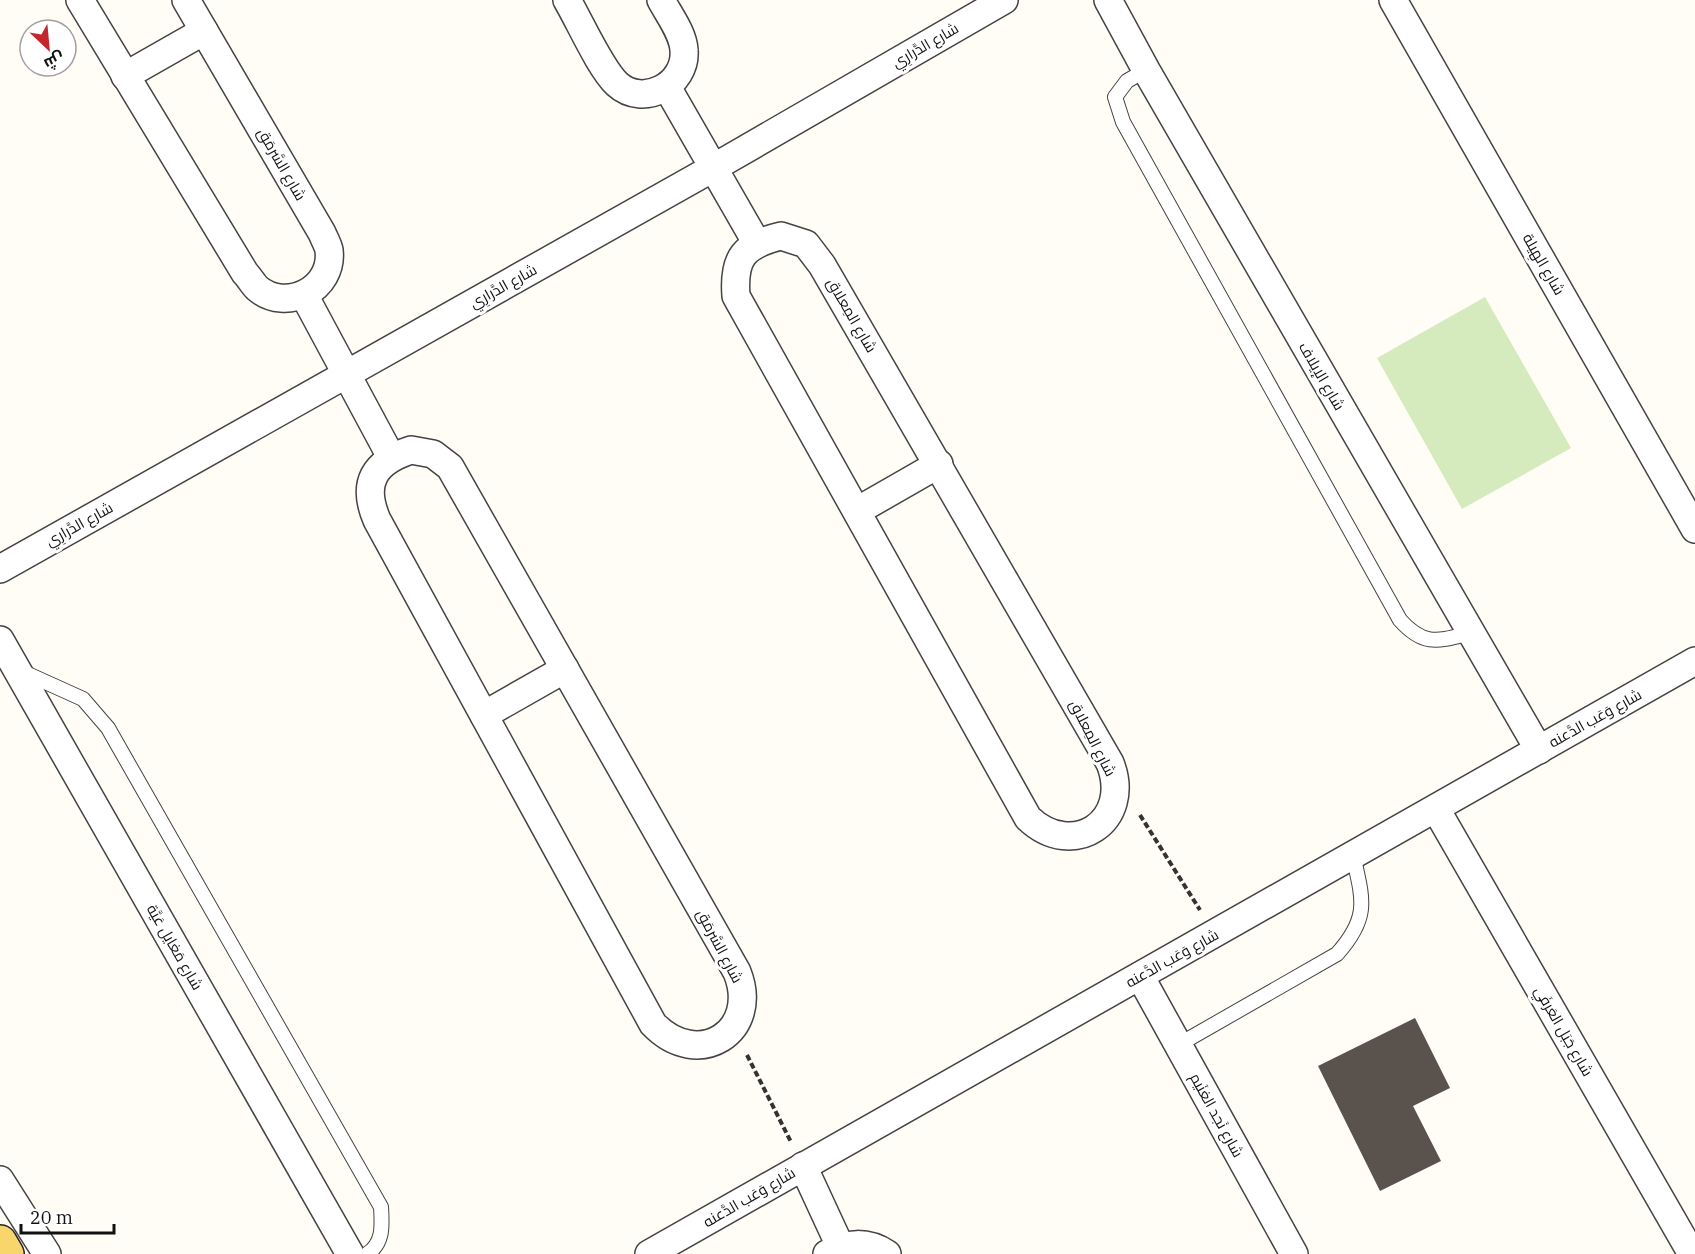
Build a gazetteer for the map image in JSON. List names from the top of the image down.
{
  "streets": {
    "street": [
      "شارع الدَّرارِي",
      "شارع السَّرمَق",
      "شارع الهِيلة",
      "شارع المِعلاق",
      "شارع الإيلاف",
      "شارع وَعَب الدَّعنه",
      "شارع مَغايل عَيَّة",
      "شارع جَبَل العَرفَي",
      "شارع نَجد الغنَيم"
    ]
  },
  "crossings": [
    ["شارع الإيلاف", "شارع وَعَب الدَّعنه"],
    ["شارع وَعَب الدَّعنه", "شارع جَبَل العَرفَي"],
    ["شارع وَعَب الدَّعنه", "شارع نَجد الغنَيم"]
  ],
  "scale_bar": "20 m",
  "north": "bottom right"
}
